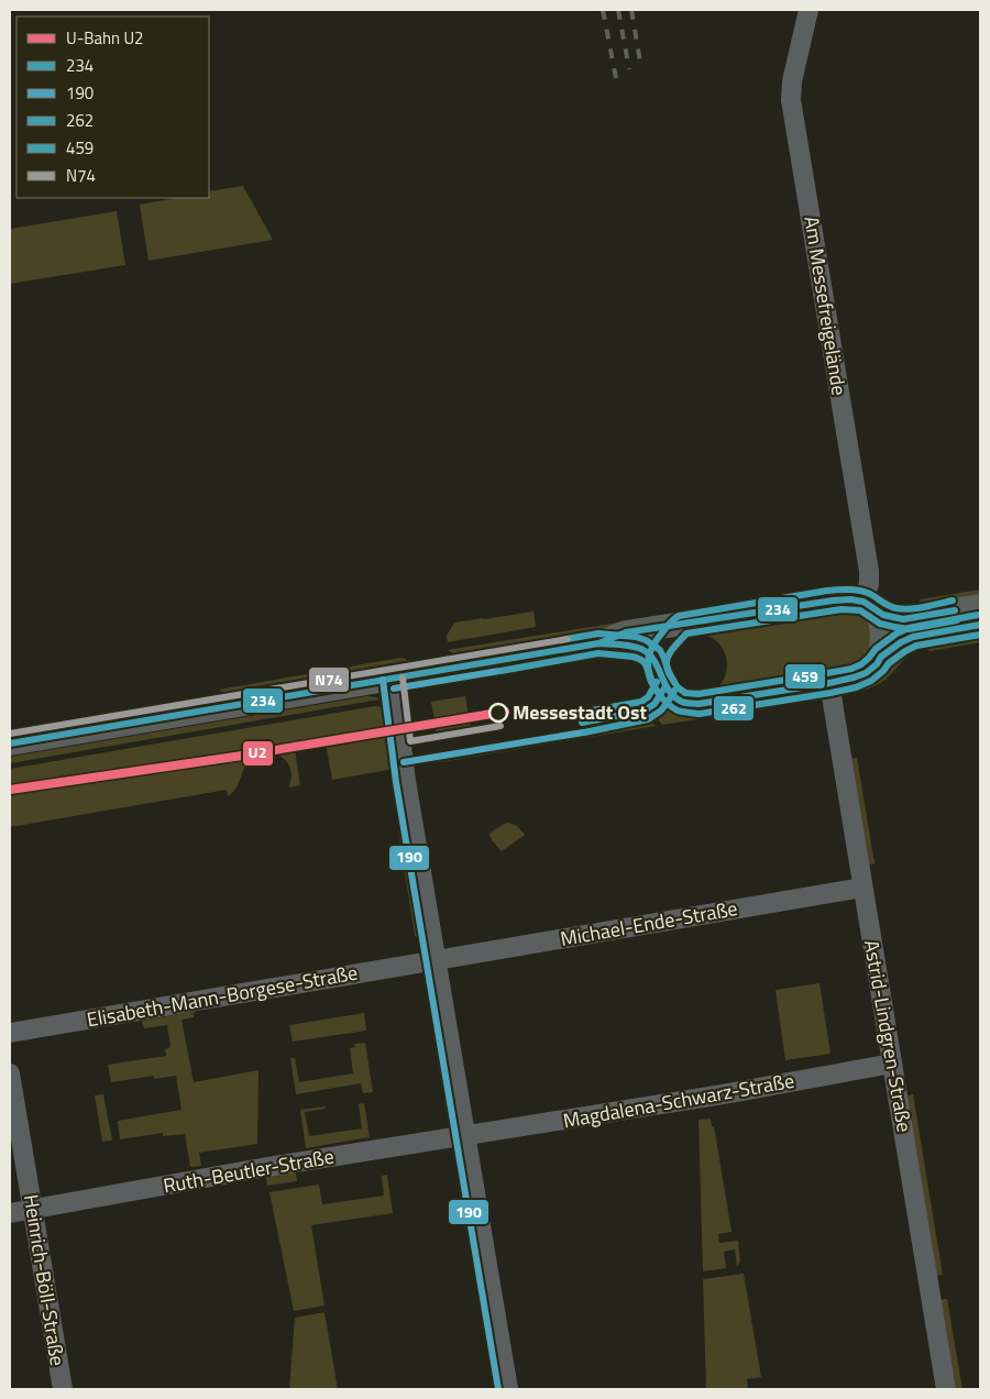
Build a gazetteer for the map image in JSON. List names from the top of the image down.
{
  "streets": {
    "street": [
      "Am Messefreigelände",
      "Michael-Ende-Straße",
      "Elisabeth-Mann-Borgese-Straße",
      "Astrid-Lindgren-Straße",
      "Magdalena-Schwarz-Straße",
      "Ruth-Beutler-Straße",
      "Heinrich-Böll-Straße"
    ]
  },
  "crossings": [
    ["Michael-Ende-Straße", "Elisabeth-Mann-Borgese-Straße"],
    ["Michael-Ende-Straße", "Astrid-Lindgren-Straße"],
    ["Astrid-Lindgren-Straße", "Magdalena-Schwarz-Straße"],
    ["Magdalena-Schwarz-Straße", "Ruth-Beutler-Straße"],
    ["Ruth-Beutler-Straße", "Heinrich-Böll-Straße"]
  ],
  "places": ["Messestadt Ost"],
  "lines": [
    "transit line 459",
    "transit line 234",
    "transit line 262",
    "transit line N74",
    "transit line 190",
    "metro line U2"
  ],
  "legend": [
    "U-Bahn U2",
    "234",
    "190",
    "262",
    "459",
    "N74"
  ]
}
